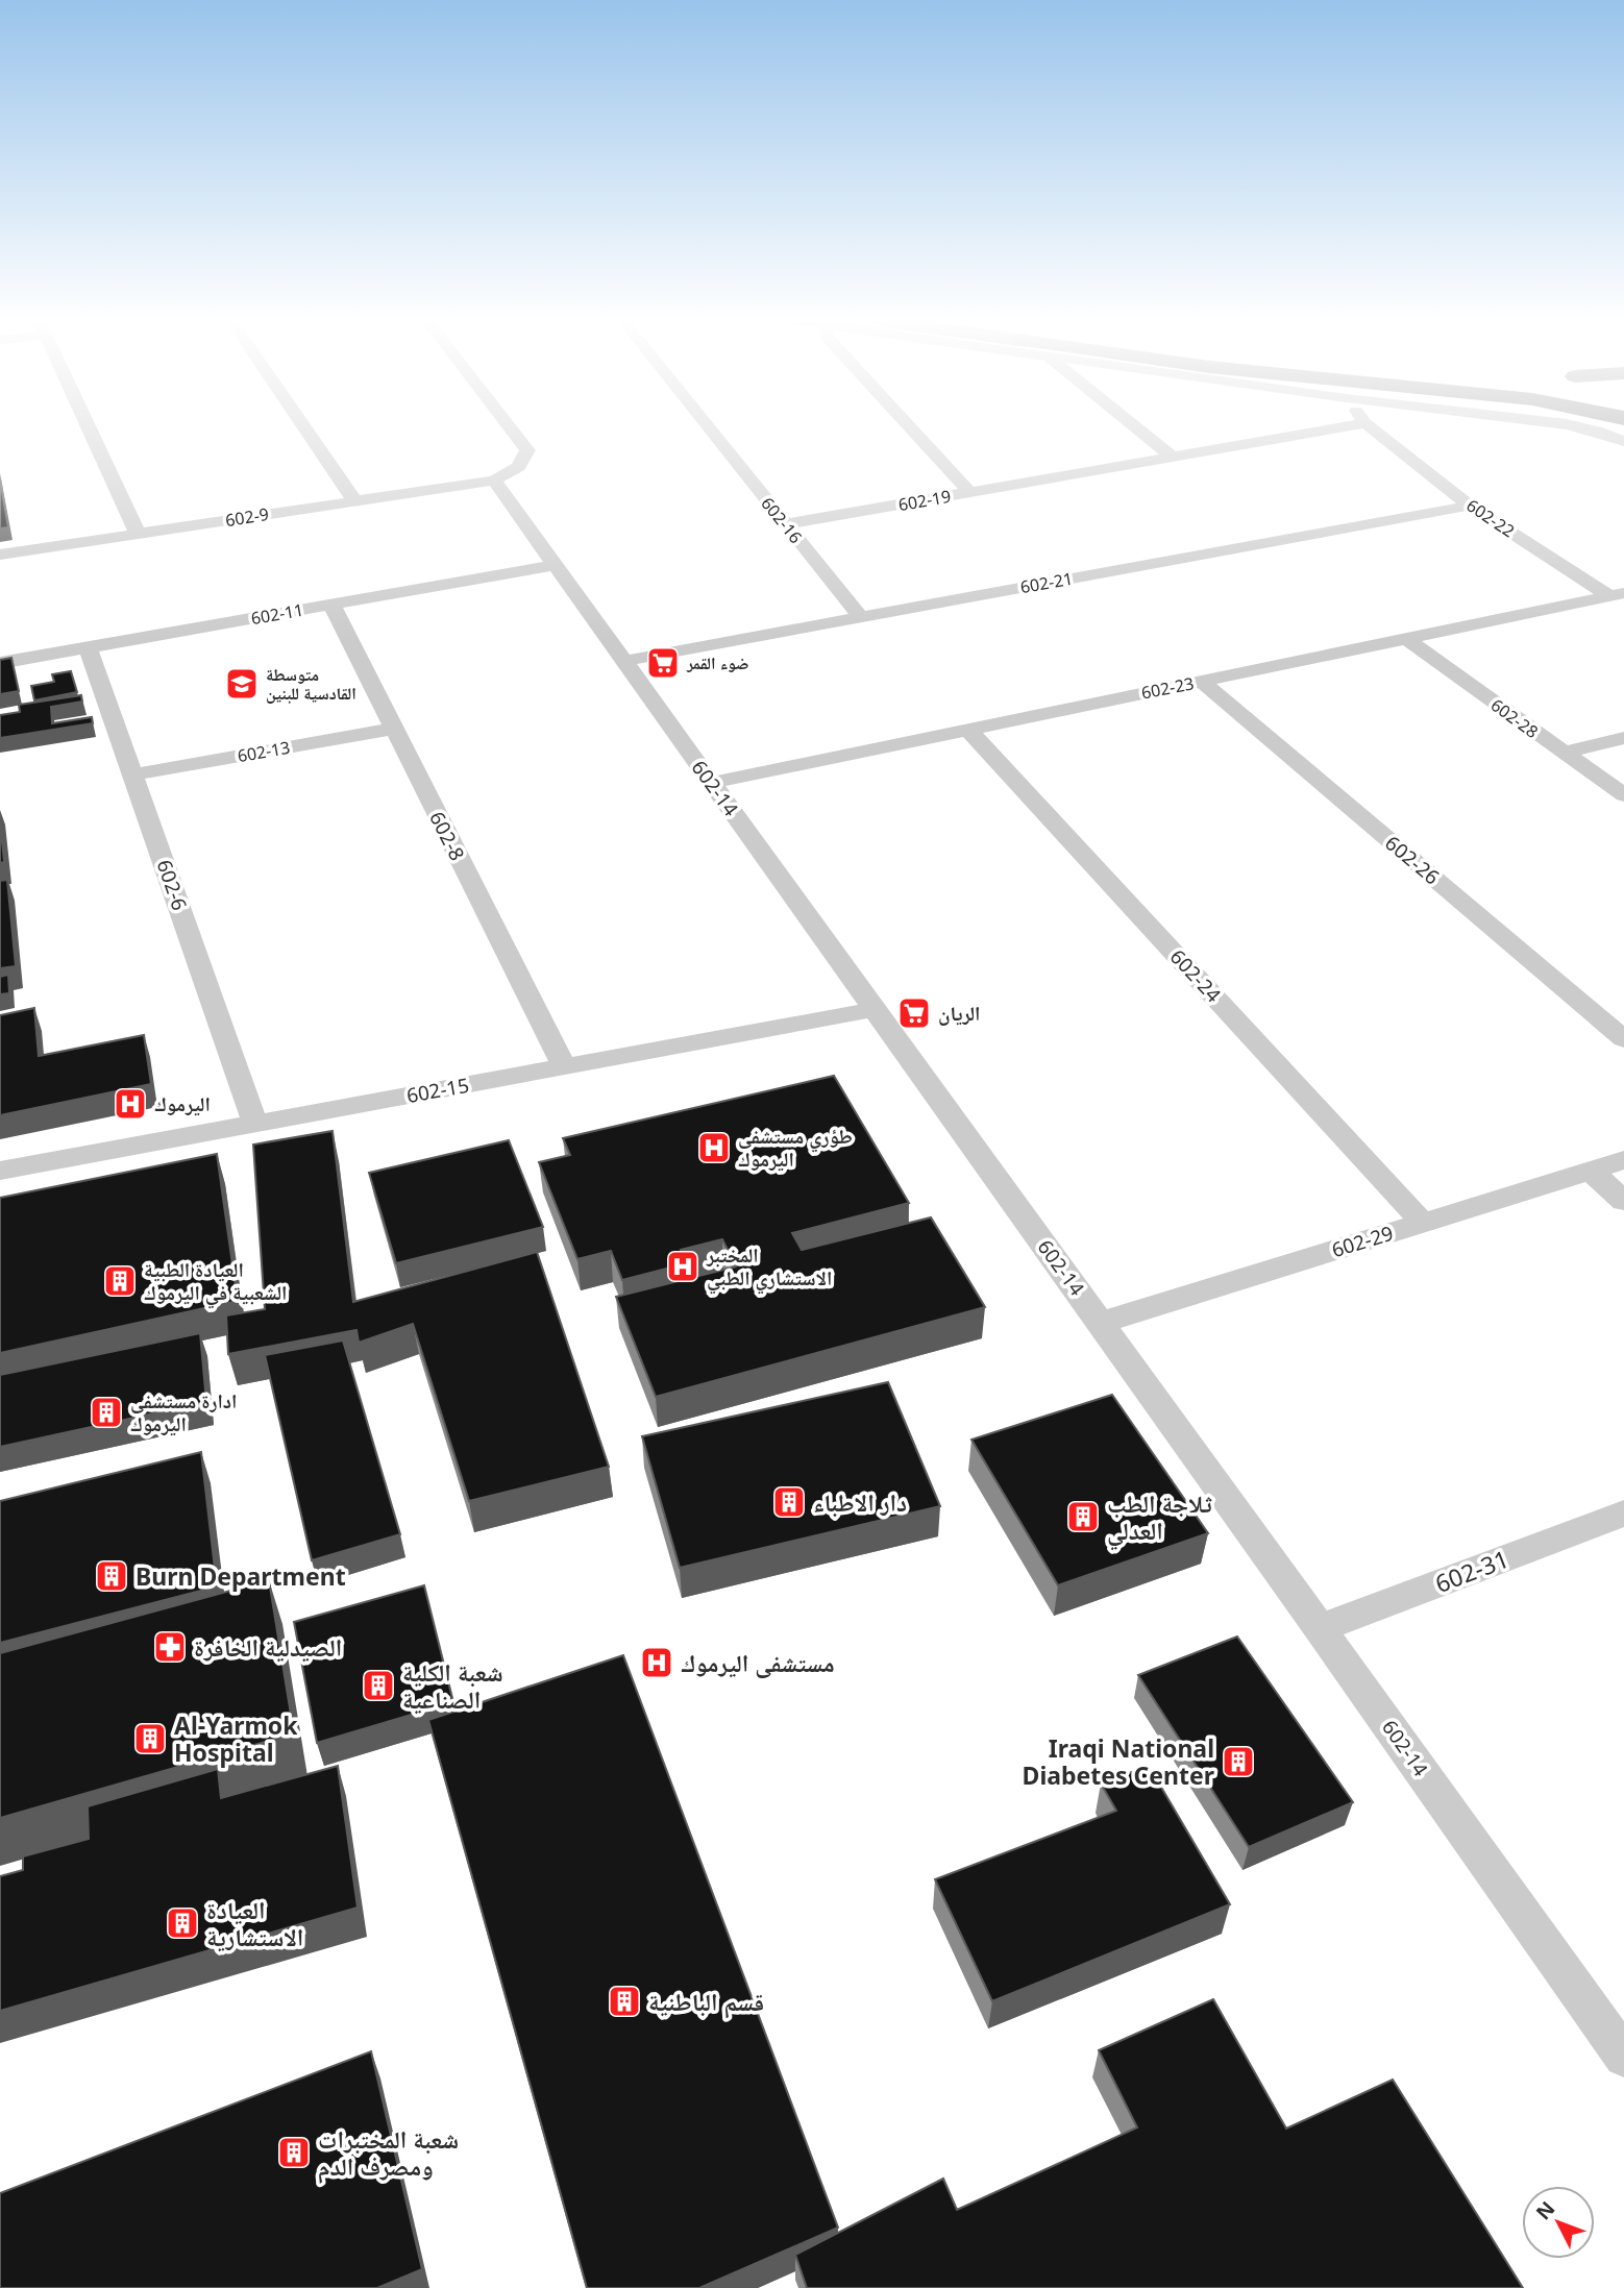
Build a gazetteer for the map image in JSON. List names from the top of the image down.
{
  "streets": {
    "street": [
      "602-19",
      "602-9",
      "602-22",
      "602-16",
      "602-21",
      "602-11",
      "602-23",
      "602-28",
      "602-13",
      "602-14",
      "602-8",
      "602-26",
      "602-6",
      "602-24",
      "602-15",
      "602-29",
      "602-31"
    ]
  },
  "crossings": [
    ["602-19", "602-16"],
    ["602-9", "602-14"],
    ["602-22", "602-21"],
    ["602-22", "602-23"],
    ["602-16", "602-21"],
    ["602-21", "602-14"],
    ["602-11", "602-14"],
    ["602-11", "602-8"],
    ["602-11", "602-6"],
    ["602-23", "602-28"],
    ["602-23", "602-14"],
    ["602-23", "602-26"],
    ["602-23", "602-24"],
    ["602-13", "602-8"],
    ["602-13", "602-6"],
    ["602-14", "602-15"],
    ["602-14", "602-29"],
    ["602-14", "602-31"],
    ["602-8", "602-15"],
    ["602-6", "602-15"],
    ["602-24", "602-29"]
  ],
  "places": {
    "supermarket": ["ضوء القمر", "الريان"],
    "school or university": ["متوسطة القادسية للبنين"],
    "hospital": [
      "اليرموك",
      "طؤري مستشفى اليرموك",
      "المختبر الاستشاري الطبي",
      "مستشفى اليرموك"
    ],
    "building": [
      "العيادة الطبية الشعبية في اليرموك",
      "ادارة مستشفى اليرموك",
      "دار الاطباء",
      "ثلاجة الطب العدلي",
      "Burn Department",
      "شعبة الكلية الصناعية",
      "Al-Yarmok Hospital",
      "Iraqi National Diabetes Center",
      "العيادة الاستشارية",
      "قسم الباطنية",
      "شعبة المختبرات ومصرف الدم"
    ],
    "pharmacy": ["الصيدلية الخافرة"]
  },
  "north": "top left"
}
